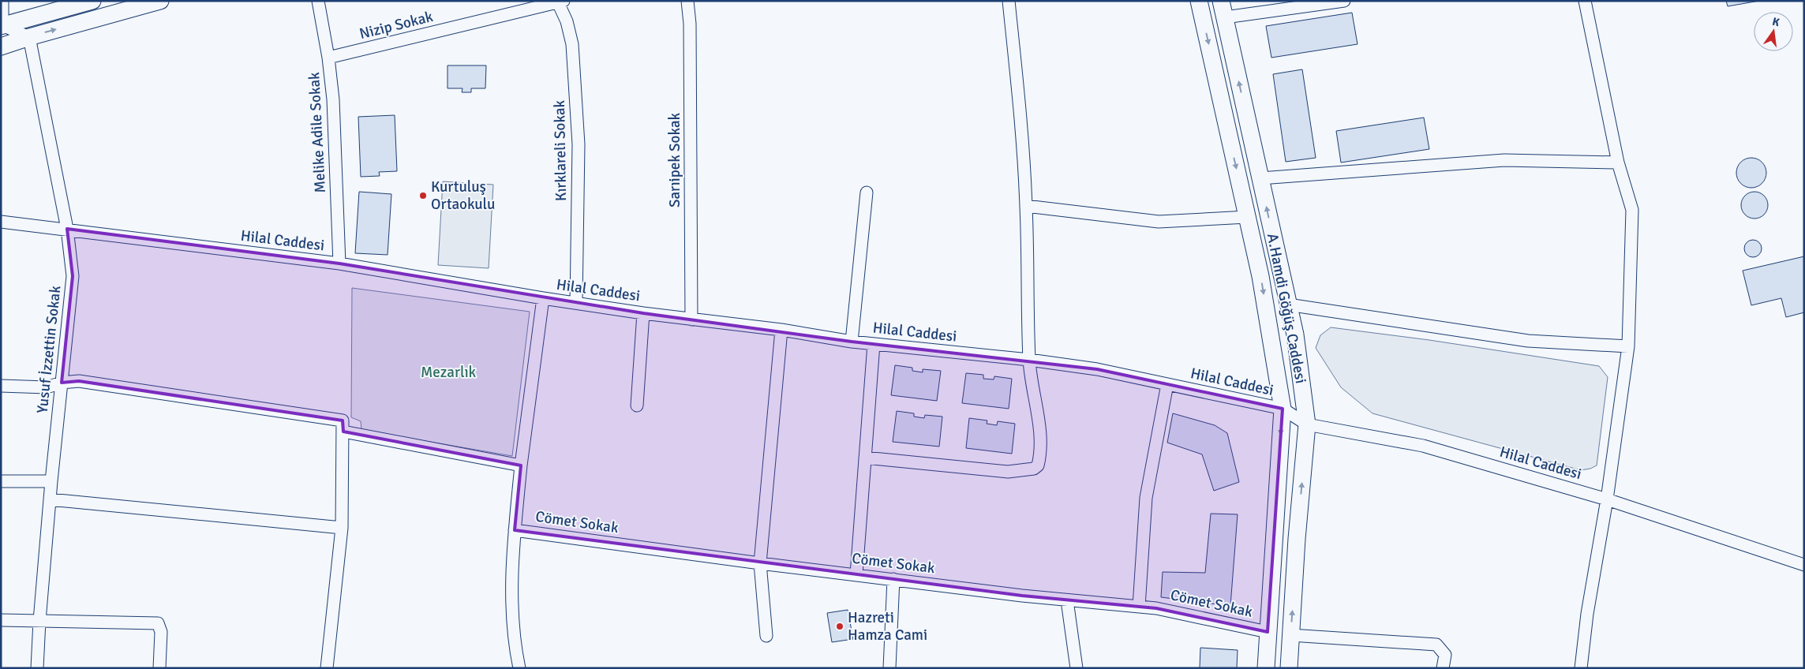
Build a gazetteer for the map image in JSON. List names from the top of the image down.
{
  "streets": {
    "street": [
      "Nizip Sokak",
      "Melike Adile Sokak",
      "Kırklareli Sokak",
      "Sarıipek Sokak",
      "Hilal Caddesi",
      "A.Hamdi Göğüş Caddesi",
      "Yusuf İzzettin Sokak",
      "Cömet Sokak"
    ]
  },
  "crossings": [
    ["Nizip Sokak", "Melike Adile Sokak"],
    ["Nizip Sokak", "Kırklareli Sokak"],
    ["Melike Adile Sokak", "Hilal Caddesi"],
    ["Kırklareli Sokak", "Hilal Caddesi"],
    ["Sarıipek Sokak", "Hilal Caddesi"],
    ["Hilal Caddesi", "A.Hamdi Göğüş Caddesi"],
    ["Hilal Caddesi", "Yusuf İzzettin Sokak"],
    ["A.Hamdi Göğüş Caddesi", "Cömet Sokak"]
  ],
  "parks": ["Mezarlık"],
  "places": ["Kurtuluş Ortaokulu", "Hazreti Hamza Cami"],
  "north": "top"
}
